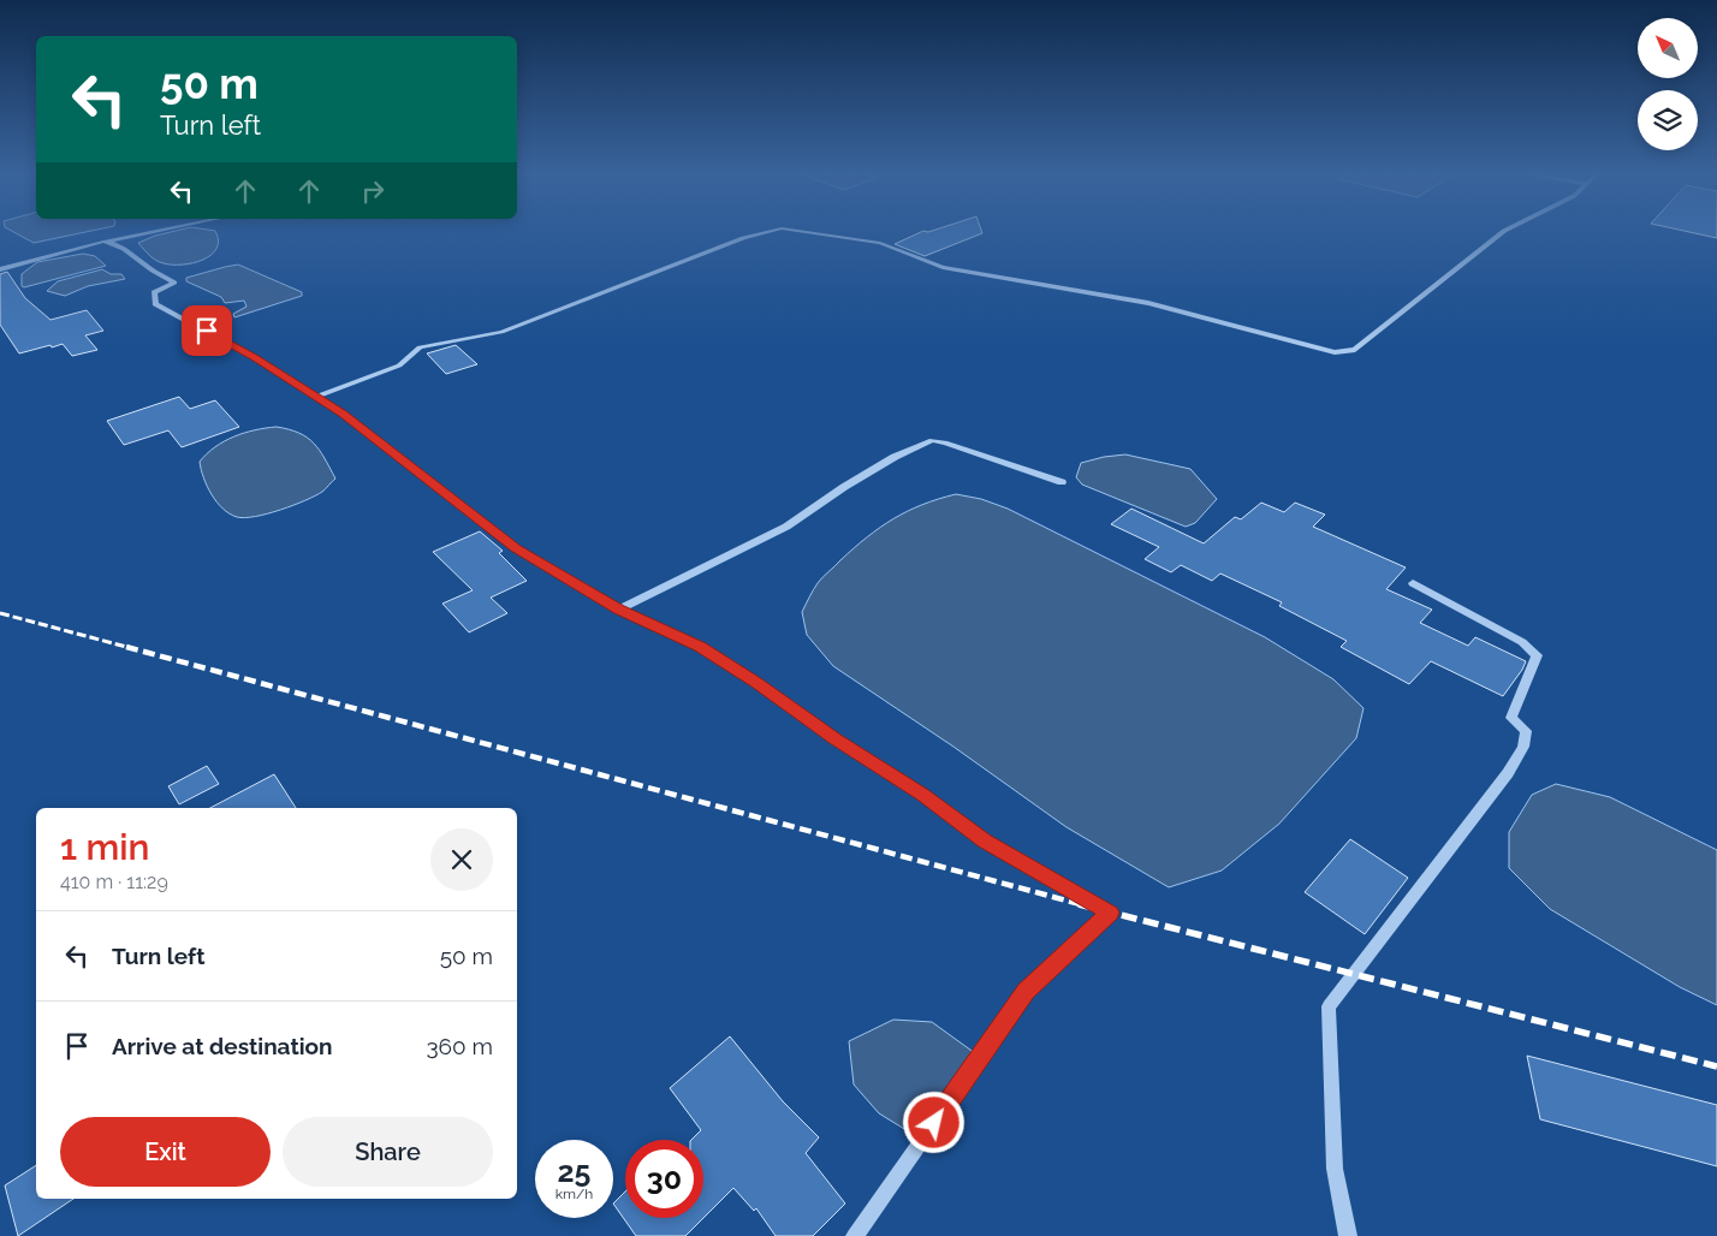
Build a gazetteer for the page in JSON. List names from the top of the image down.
{
  "north": "top left",
  "page": {
    "turn": ["50 m", "Turn left"],
    "heading": ["1 min", "410 m · 11:29"],
    "list": [
      {
        "name": "Turn left",
        "value": "50 m"
      },
      {
        "name": "Arrive at destination",
        "value": "360 m"
      }
    ],
    "buttons": ["Exit", "Share"],
    "speed": "25 km/h",
    "limit": "30"
  }
}
